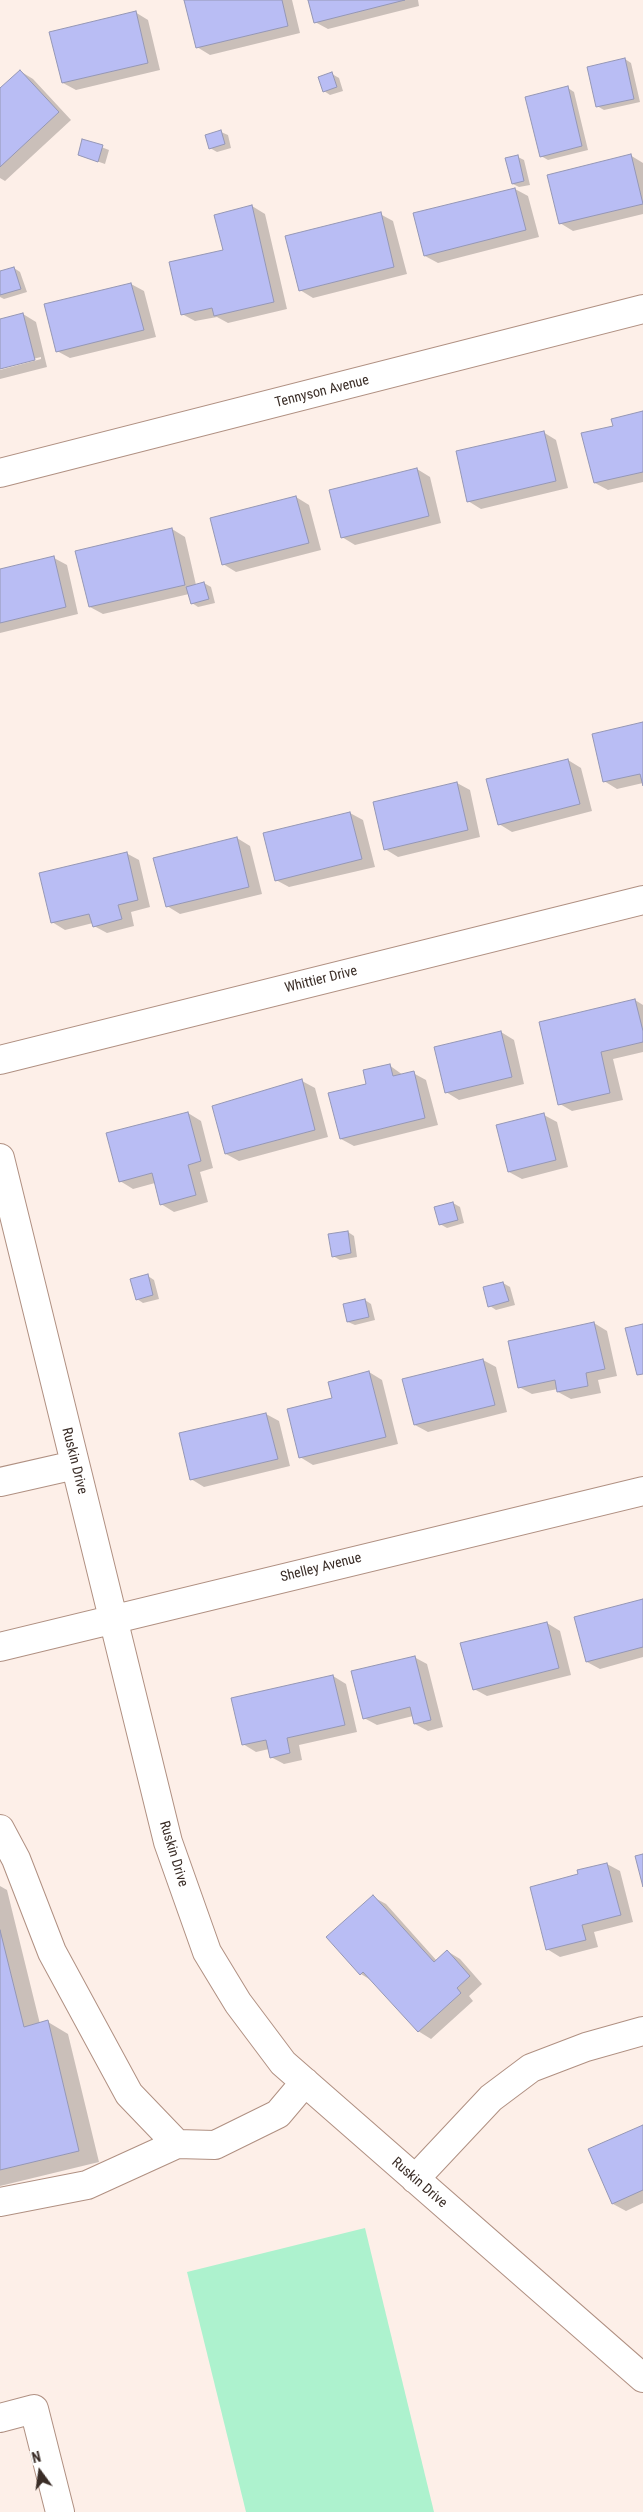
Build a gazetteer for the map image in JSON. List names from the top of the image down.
{
  "streets": {
    "street": [
      "Tennyson Avenue",
      "Whittier Drive",
      "Ruskin Drive",
      "Shelley Avenue"
    ]
  },
  "crossings": [
    ["Ruskin Drive", "Shelley Avenue"]
  ],
  "north": "top"
}
